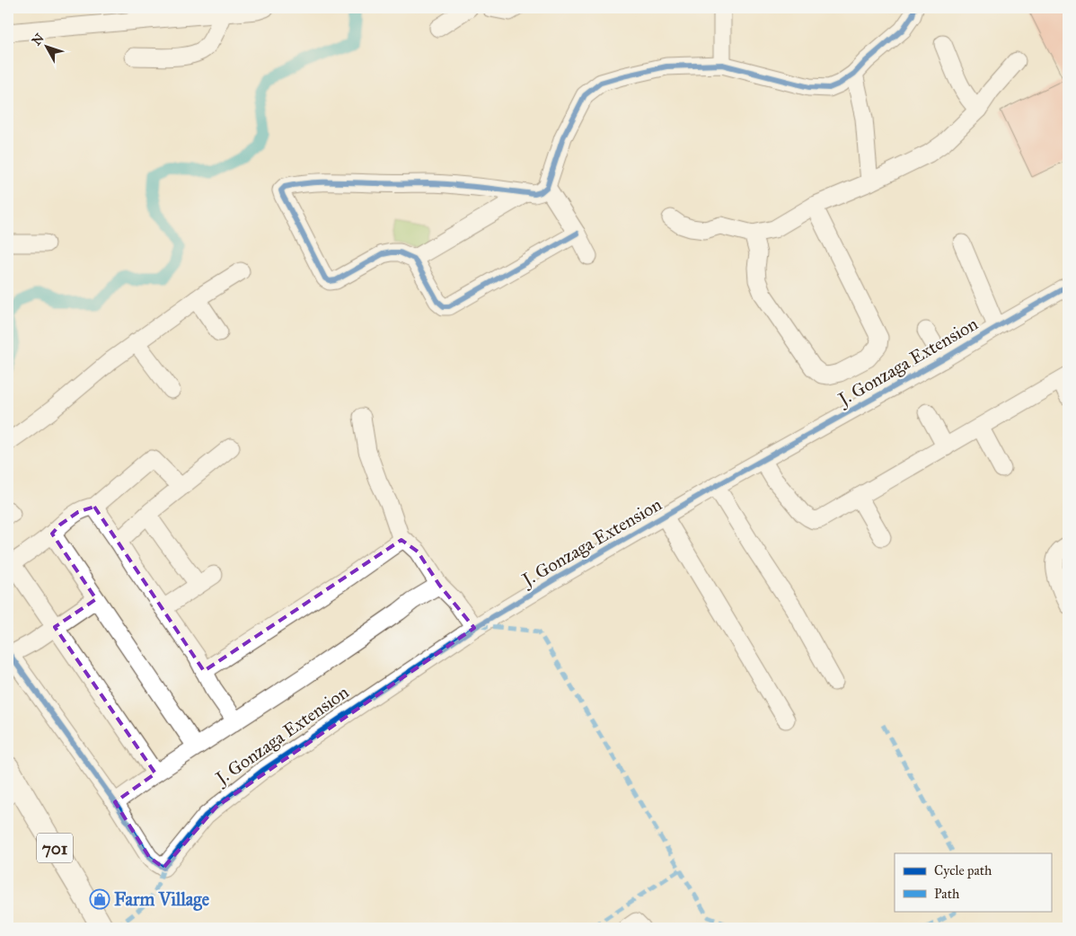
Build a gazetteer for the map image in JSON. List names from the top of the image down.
{
  "streets": {
    "main road": ["701"],
    "street": ["J. Gonzaga Extension"]
  },
  "places": {
    "shop": ["Farm Village"]
  },
  "legend": ["Cycle path", "Path"],
  "north": "top left"
}
